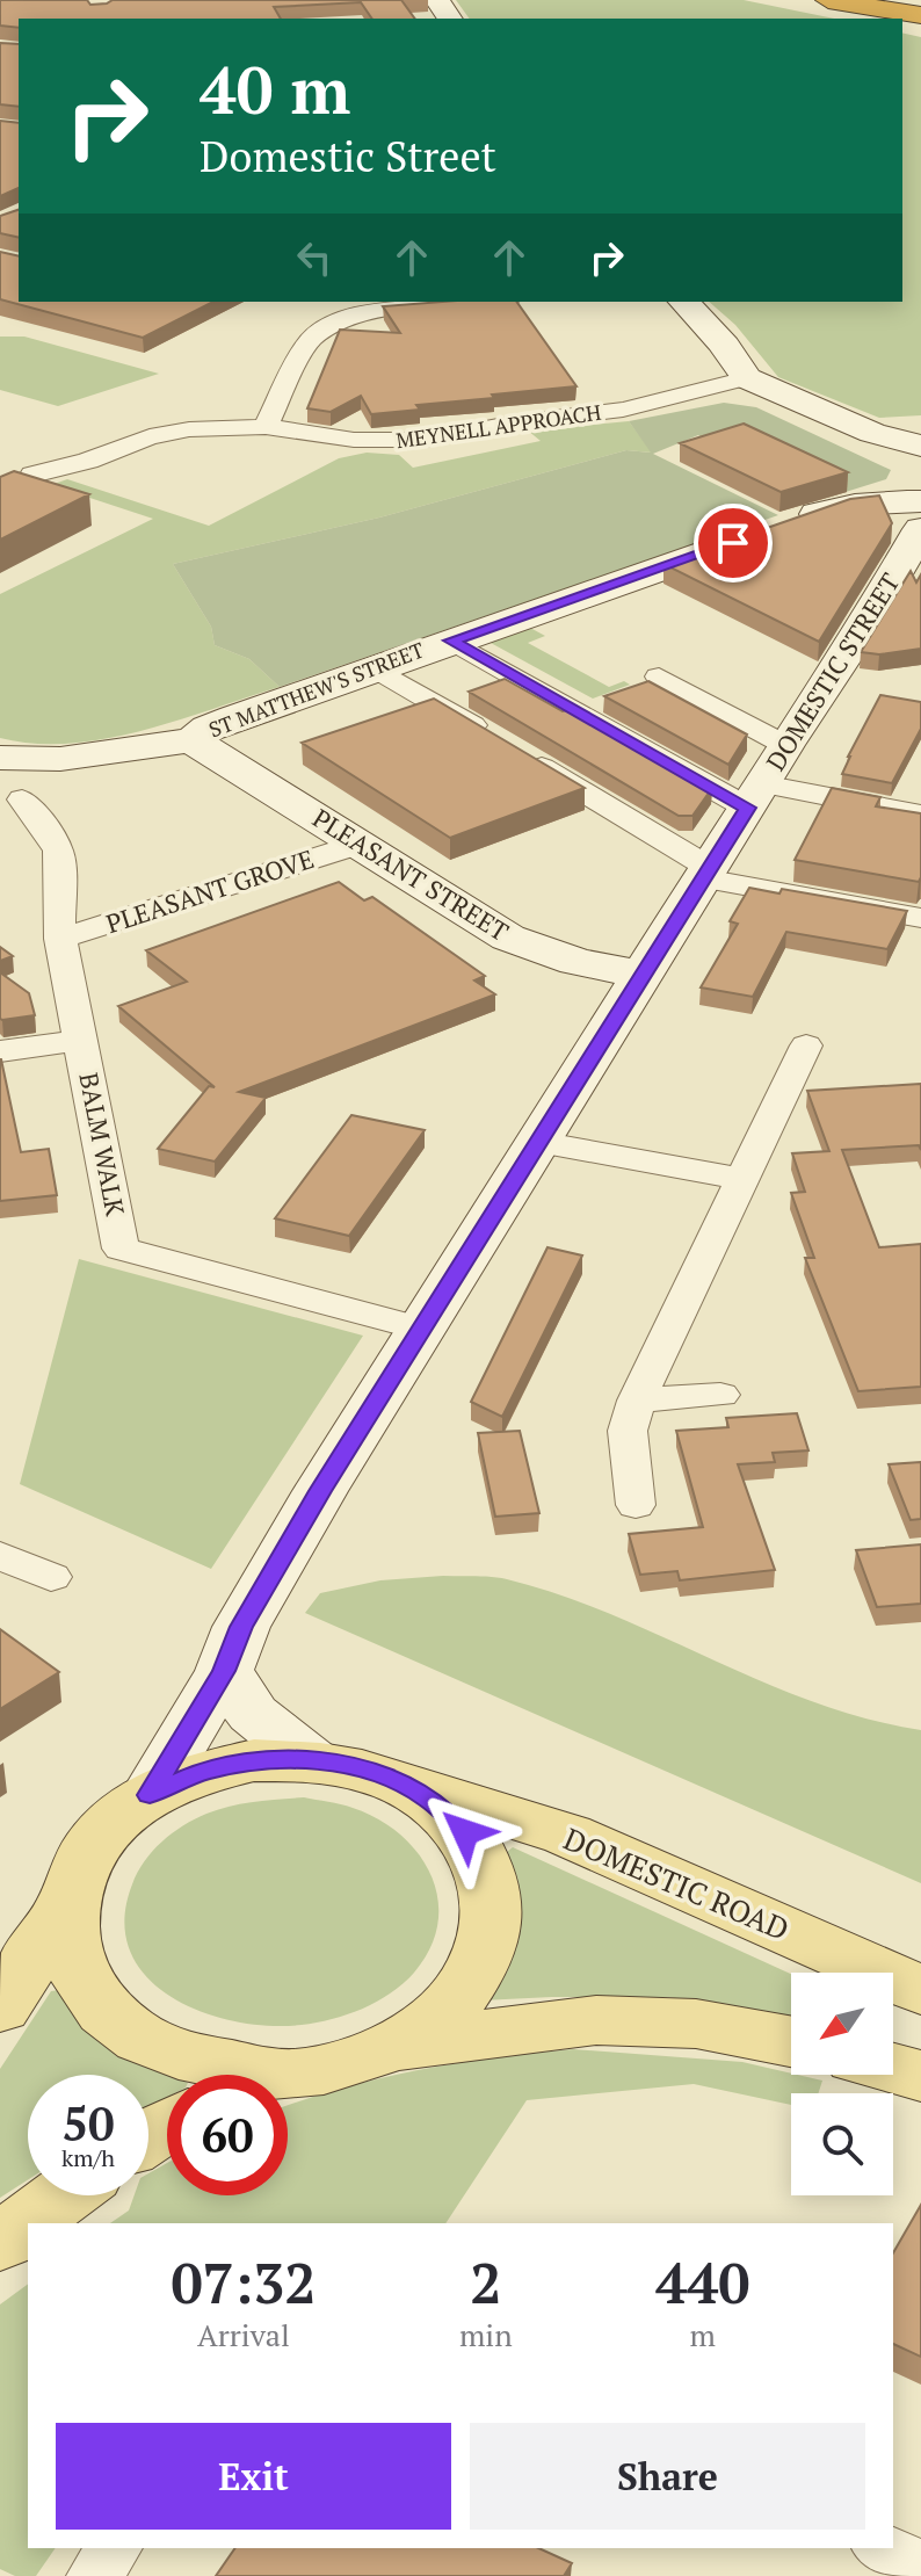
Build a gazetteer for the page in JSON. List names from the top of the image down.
{
  "streets": {
    "main road": ["DOMESTIC ROAD"],
    "street": [
      "MEYNELL APPROACH",
      "DOMESTIC STREET",
      "ST MATTHEW'S STREET",
      "PLEASANT STREET",
      "PLEASANT GROVE",
      "BALM WALK"
    ]
  },
  "crossings": [
    ["DOMESTIC STREET", "PLEASANT STREET"],
    ["DOMESTIC STREET", "BALM WALK"],
    ["ST MATTHEW'S STREET", "PLEASANT STREET"],
    ["PLEASANT STREET", "PLEASANT GROVE"],
    ["PLEASANT GROVE", "BALM WALK"]
  ],
  "north": "bottom left",
  "page": {
    "turn": ["40 m", "Domestic Street"],
    "speed": "50 km/h",
    "limit": "60",
    "eta": [
      "07:32",
      "Arrival",
      "2",
      "min",
      "440",
      "m"
    ],
    "buttons": ["Exit", "Share"]
  }
}
